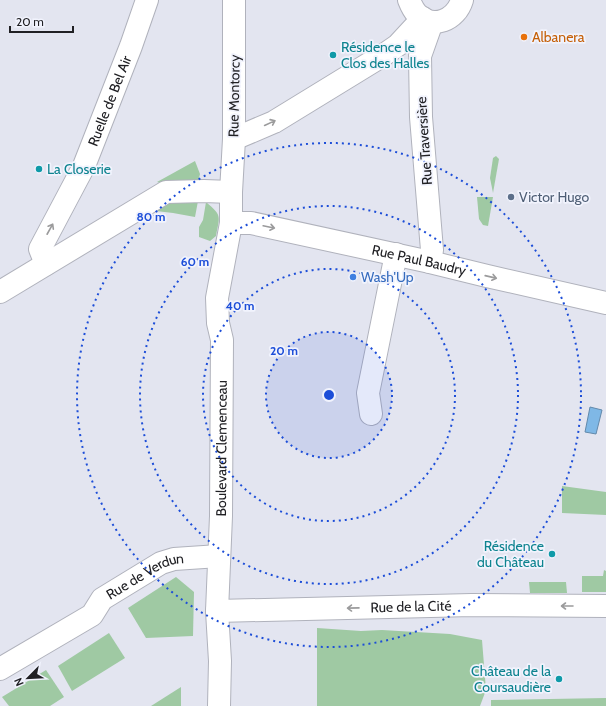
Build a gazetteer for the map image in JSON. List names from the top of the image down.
{
  "streets": {
    "street": [
      "Rue Montorcy",
      "Ruelle de Bel Air",
      "Rue Traversière",
      "Rue Paul Baudry",
      "Boulevard Clemenceau",
      "Rue de Verdun",
      "Rue de la Cité"
    ]
  },
  "crossings": [
    ["Rue Montorcy", "Boulevard Clemenceau"],
    ["Rue Traversière", "Rue Paul Baudry"],
    ["Rue Paul Baudry", "Boulevard Clemenceau"],
    ["Boulevard Clemenceau", "Rue de Verdun"],
    ["Boulevard Clemenceau", "Rue de la Cité"]
  ],
  "one_way": ["Ruelle de Bel Air", "Rue Paul Baudry", "Rue de la Cité"],
  "places": [
    "Albanera",
    "Résidence le Clos des Halles",
    "La Closerie",
    "Victor Hugo",
    "Wash'Up",
    "Résidence du Château",
    "Château de la Coursaudière"
  ],
  "scale_bar": "20 m",
  "north": "bottom left",
  "rings": [
    "80 m",
    "60 m",
    "40 m",
    "20 m"
  ]
}
